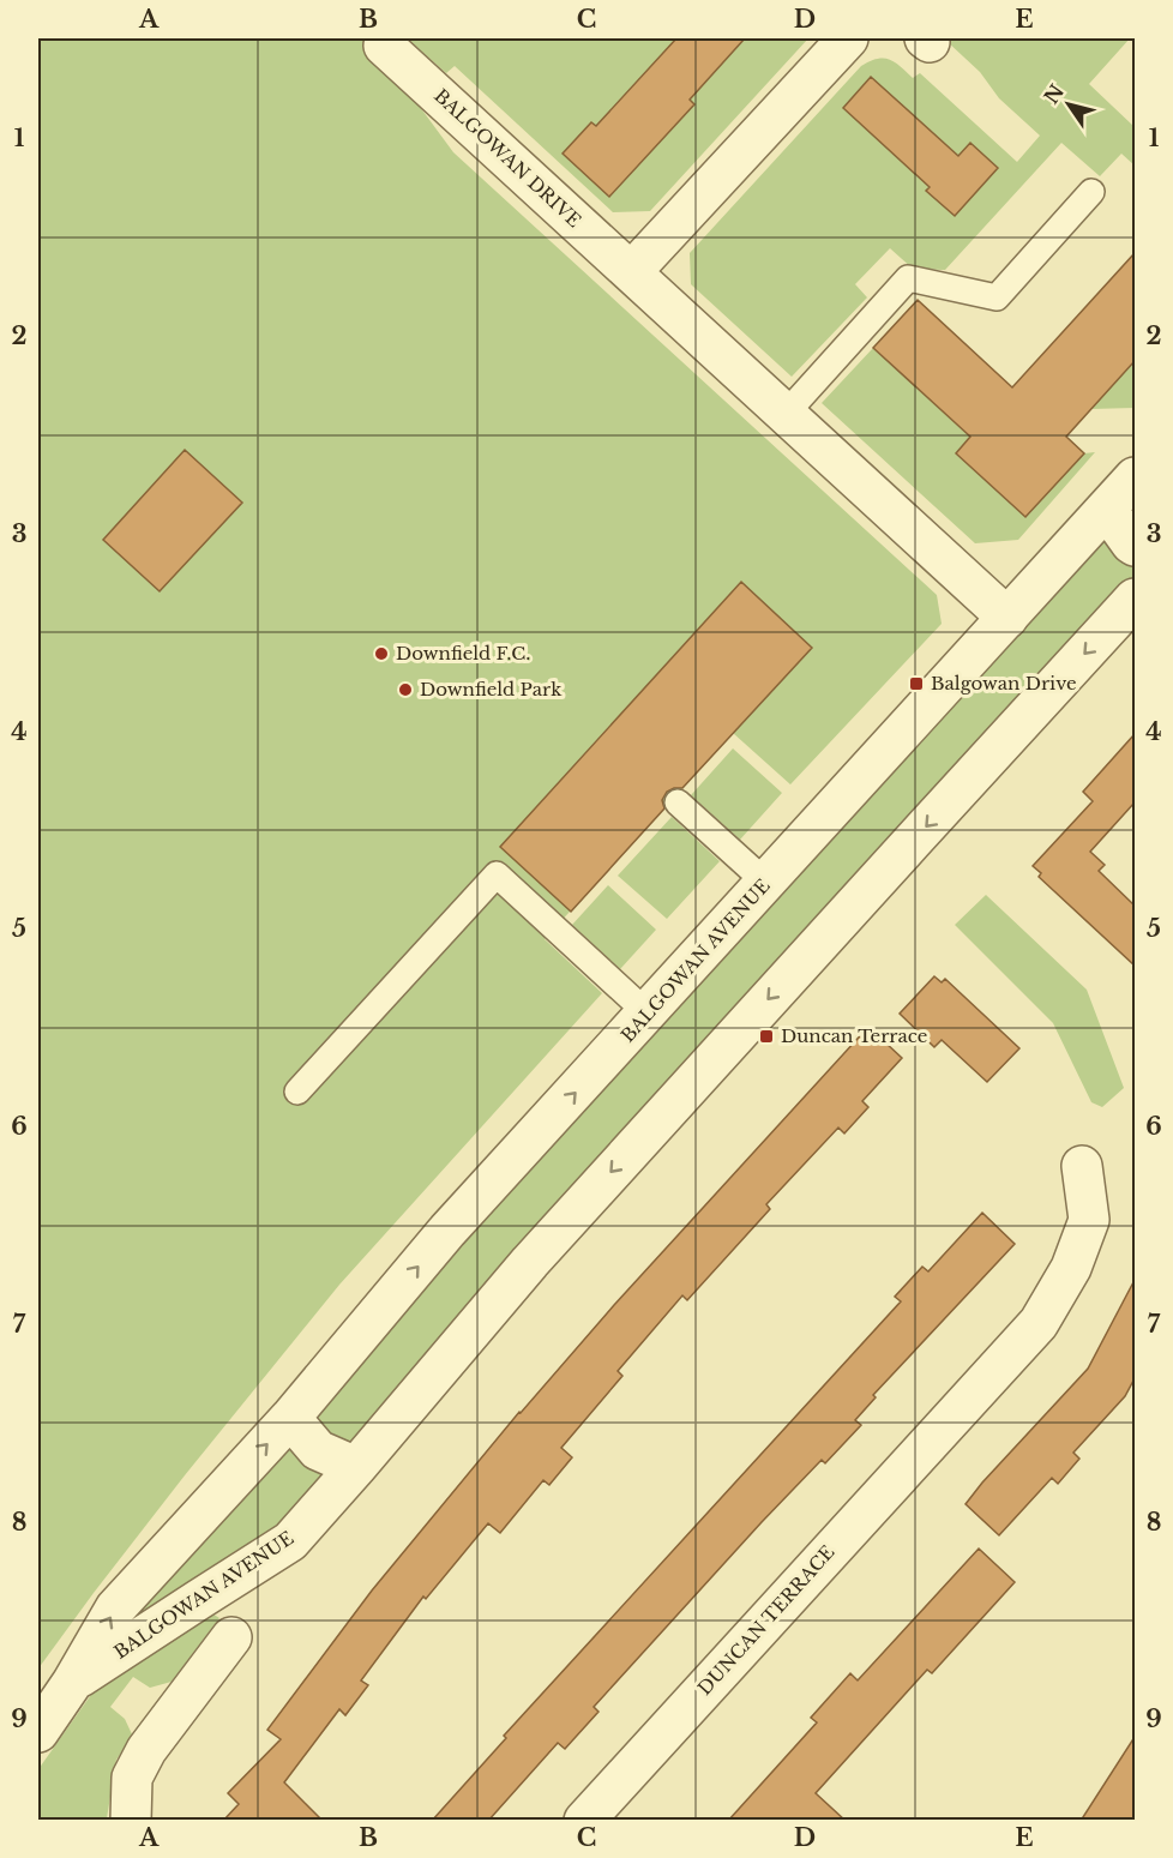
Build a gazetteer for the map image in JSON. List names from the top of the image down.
{
  "streets": {
    "street": ["BALGOWAN DRIVE", "BALGOWAN AVENUE", "DUNCAN TERRACE"]
  },
  "crossings": [
    ["BALGOWAN DRIVE", "BALGOWAN AVENUE"]
  ],
  "places": {
    "other": ["Downfield F.C.", "Downfield Park"],
    "transit": ["Balgowan Drive", "Duncan Terrace"]
  },
  "north": "top left",
  "grid": {
    "columns": [
      "A",
      "B",
      "C",
      "D",
      "E"
    ],
    "rows": [
      "1",
      "2",
      "3",
      "4",
      "5",
      "6",
      "7",
      "8",
      "9"
    ]
  }
}
